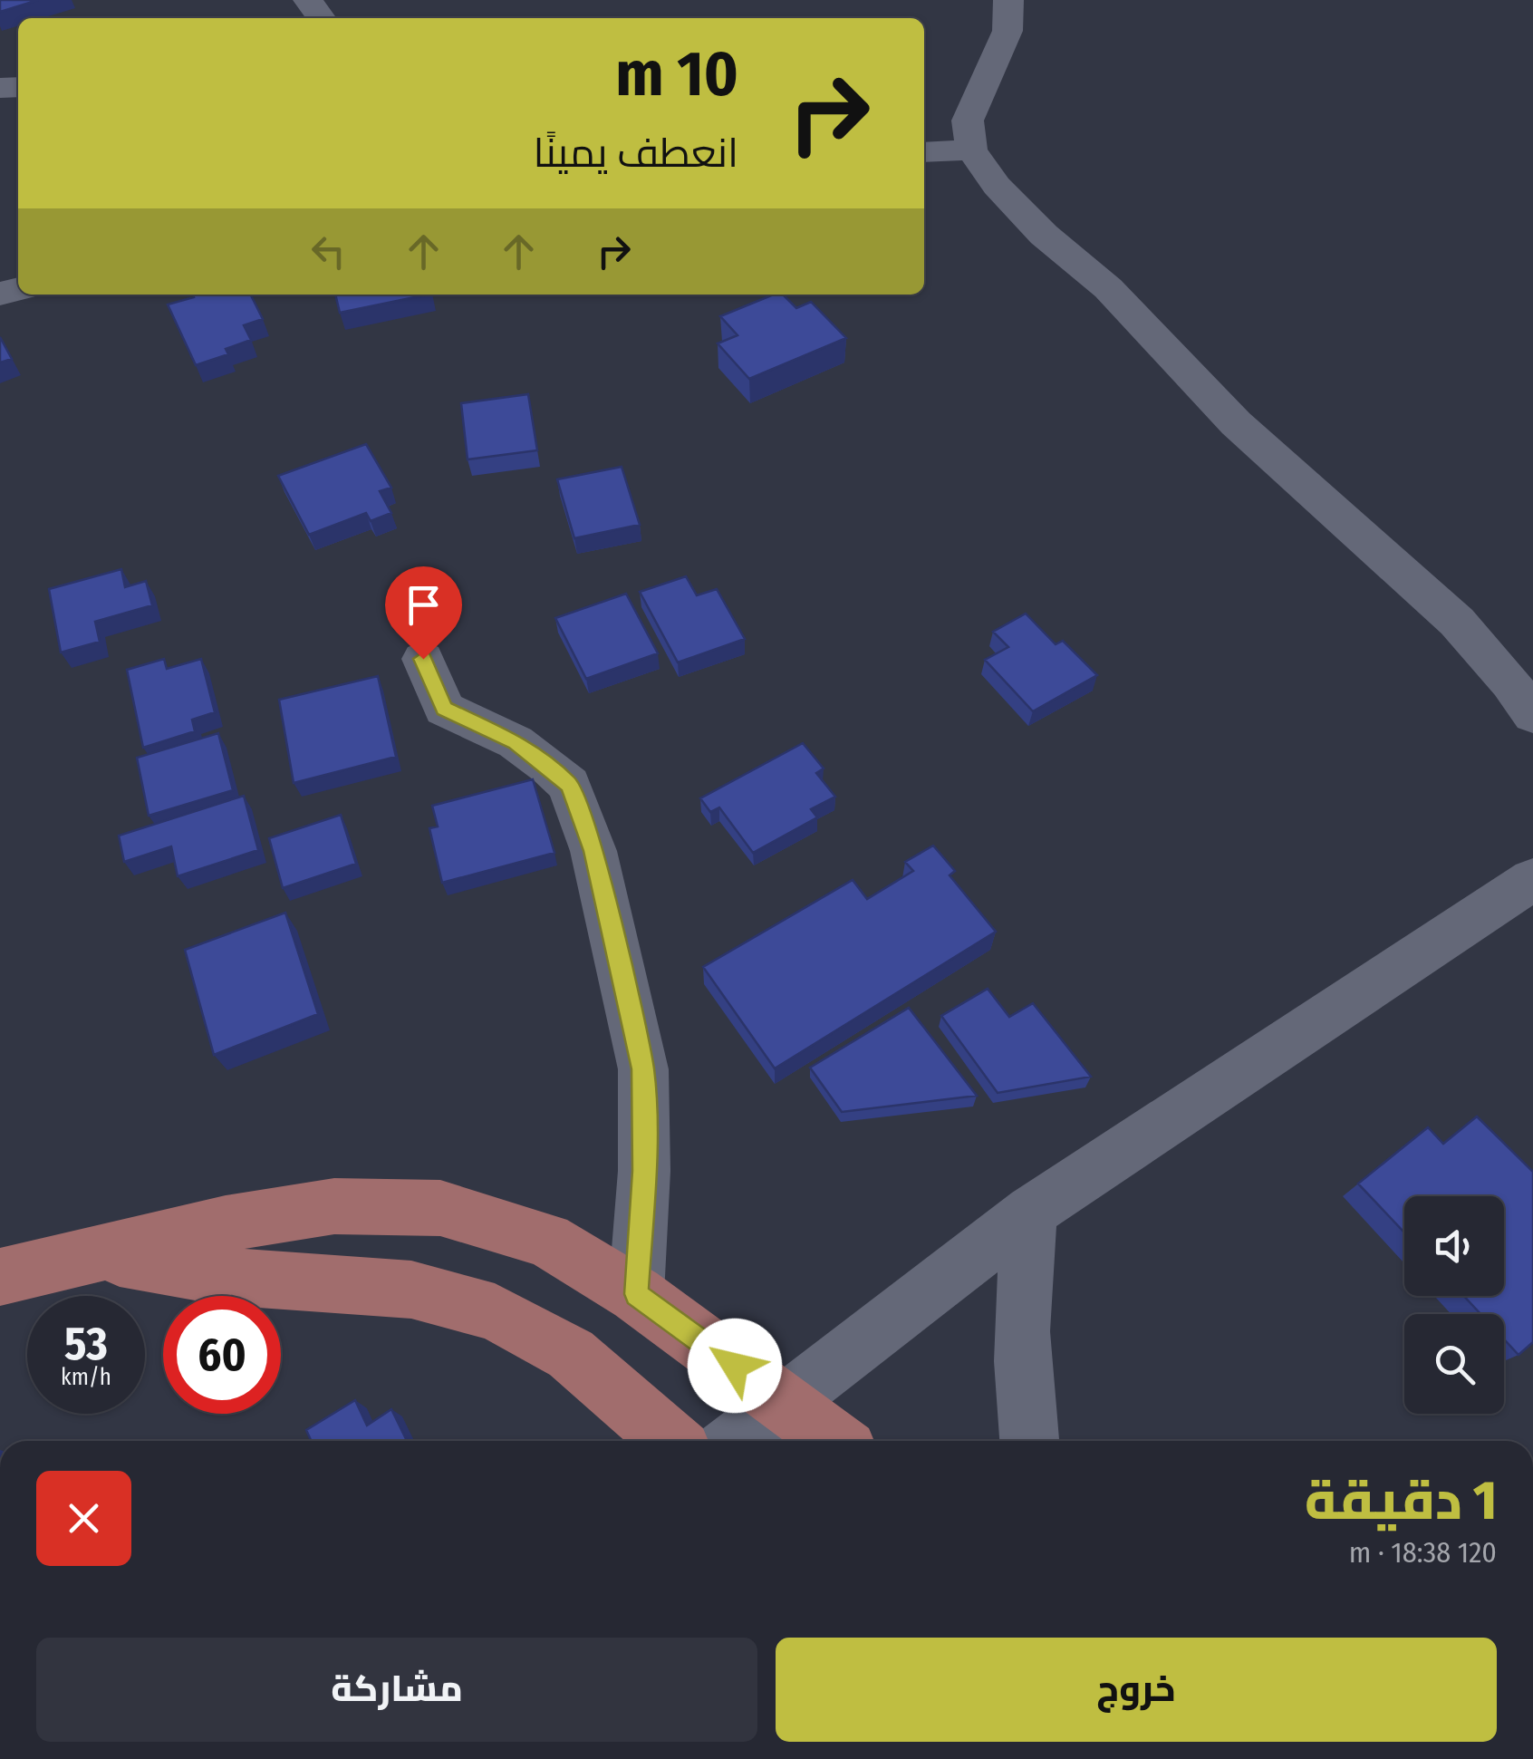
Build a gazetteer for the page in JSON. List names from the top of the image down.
{
  "page": {
    "turn": ["10 m", "انعطف يمينًا"],
    "speed": "53 km/h",
    "limit": "60",
    "heading": ["1 دقيقة", "120 m · 18:38"],
    "buttons": ["خروج", "مشاركة"]
  }
}
